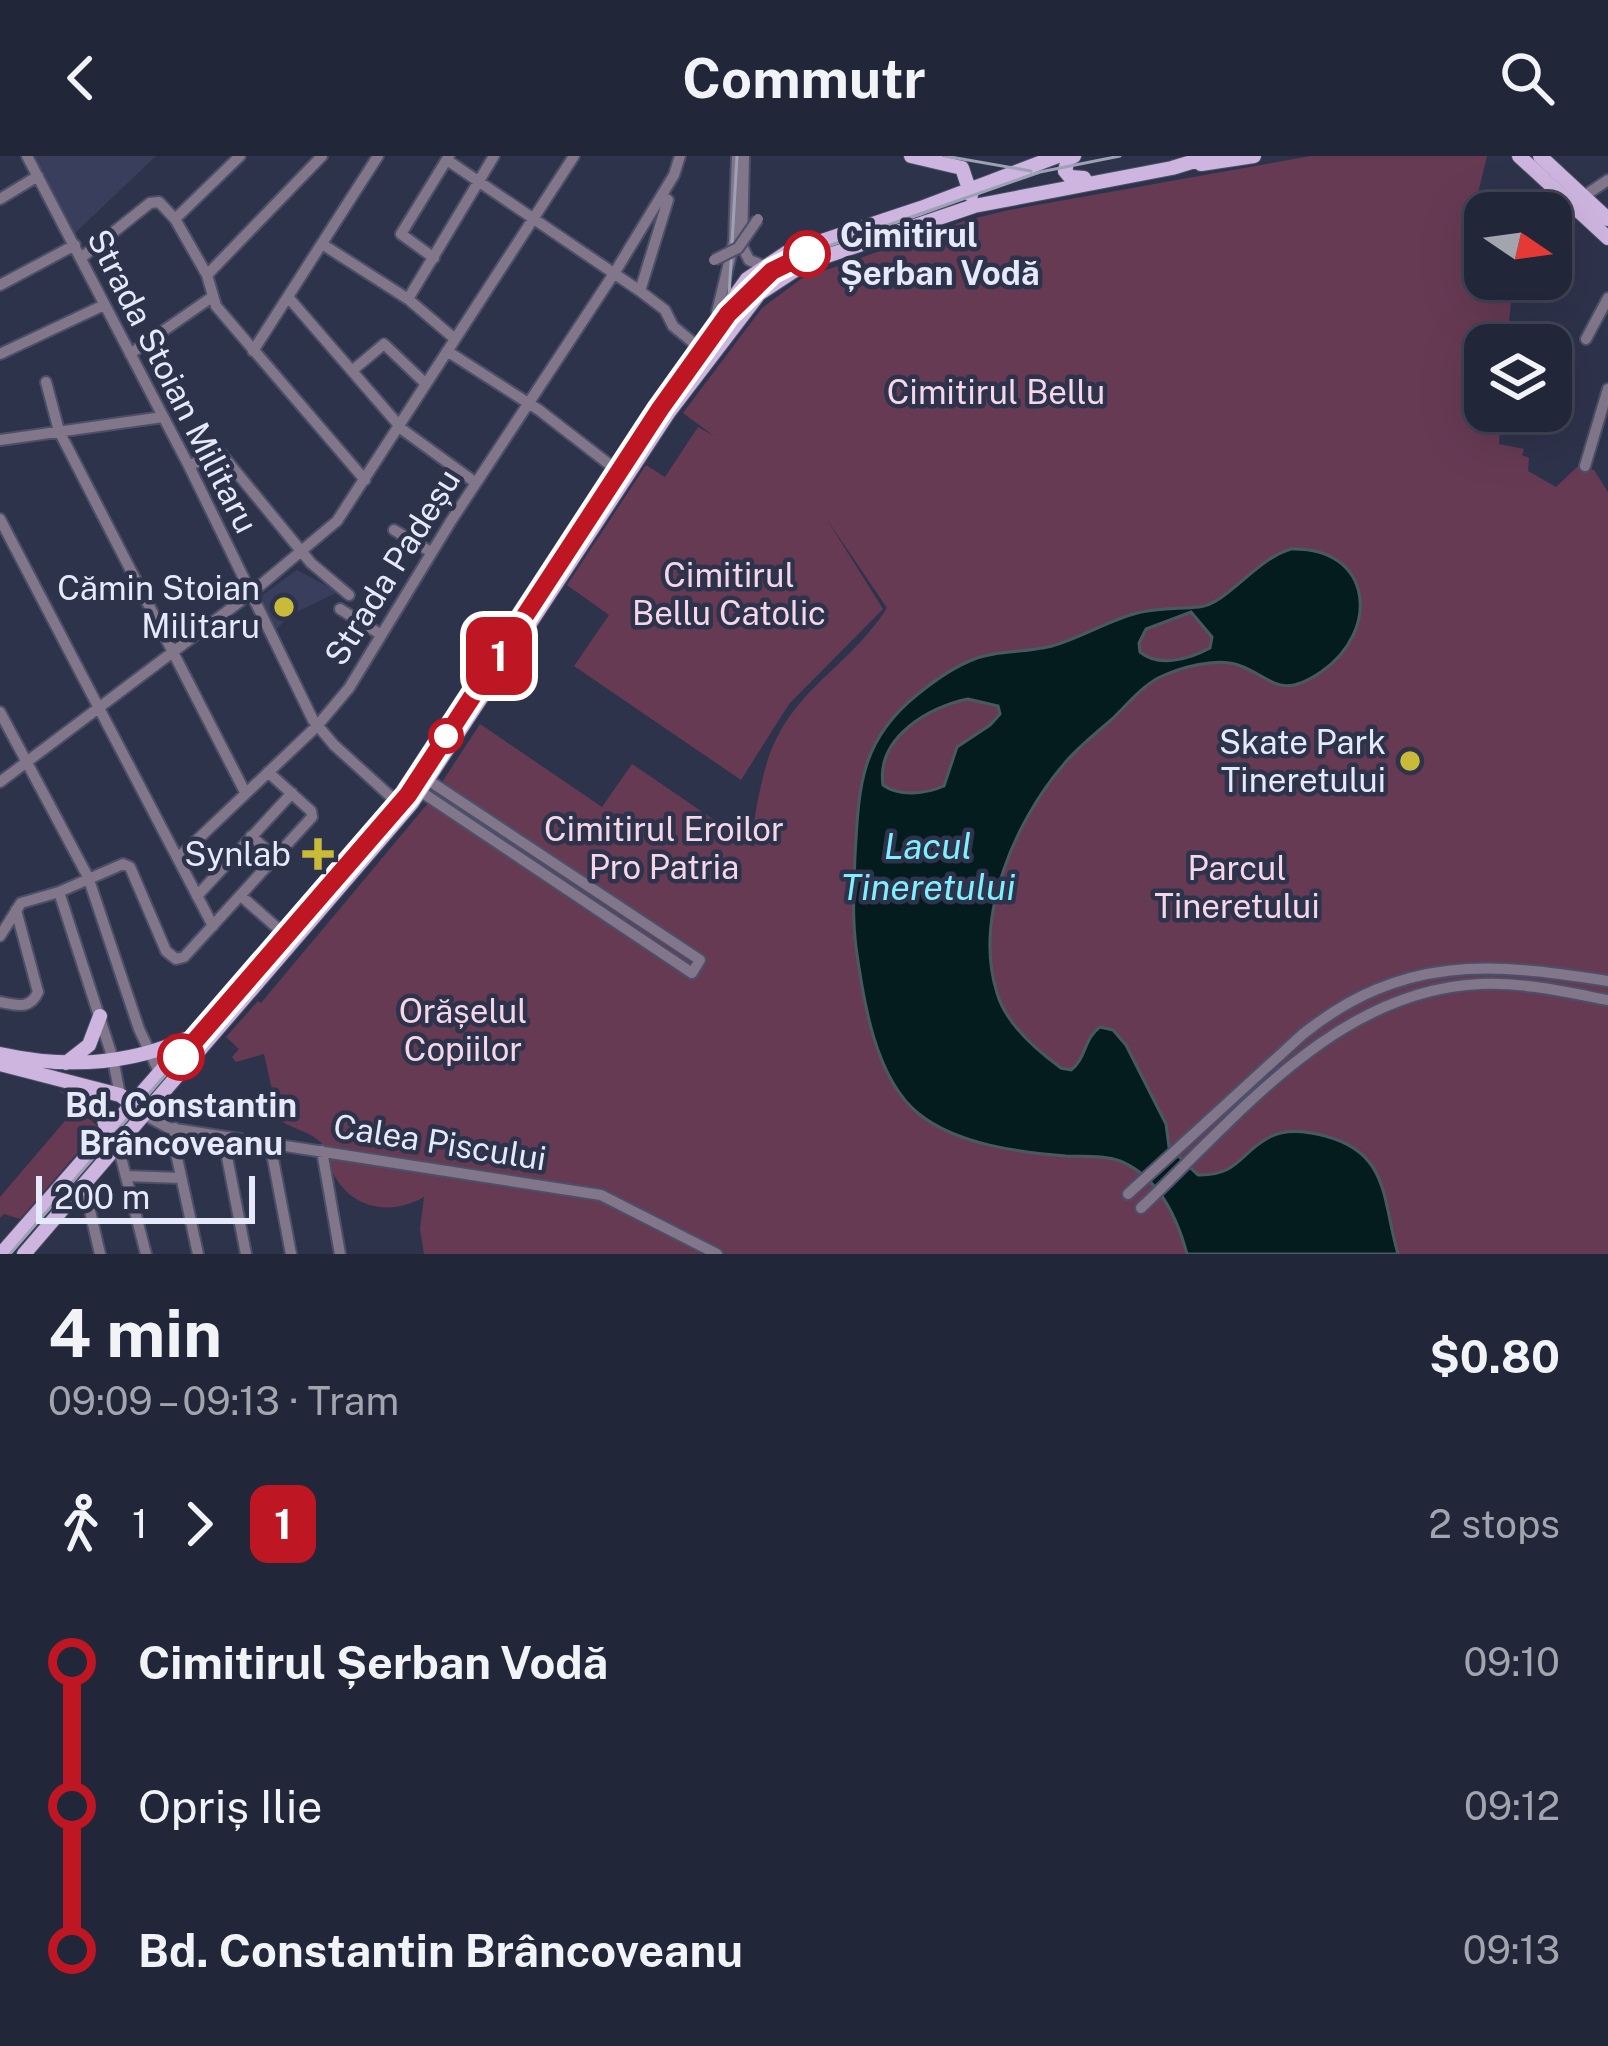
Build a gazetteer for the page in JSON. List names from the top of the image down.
{
  "streets": {
    "street": ["Strada Stoian Militaru", "Strada Padeșu", "Calea Piscului"]
  },
  "crossings": [
    ["Strada Stoian Militaru", "Strada Padeșu"]
  ],
  "water": ["Lacul Tineretului"],
  "parks": [
    "Cimitirul Bellu",
    "Cimitirul Bellu Catolic",
    "Cimitirul Eroilor Pro Patria",
    "Parcul Tineretului",
    "Orășelul Copiilor"
  ],
  "places": {
    "other": [
      "Cimitirul Șerban Vodă",
      "Cămin Stoian Militaru",
      "Skate Park Tineretului",
      "Bd. Constantin Brâncoveanu"
    ],
    "health": ["Synlab"]
  },
  "lines": ["tram line 1"],
  "scale_bar": "200 m",
  "north": "right",
  "page": {
    "header": "Commutr",
    "on_map": "1",
    "scale": "200 m",
    "heading": ["4 min", "09:09 – 09:13 · Tram", "$0.80"],
    "legs": ["1", "1", "2 stops"],
    "list": [
      {
        "name": "Cimitirul Șerban Vodă",
        "value": "09:10"
      },
      {
        "name": "Opriș Ilie",
        "value": "09:12"
      },
      {
        "name": "Bd. Constantin Brâncoveanu",
        "value": "09:13"
      }
    ]
  }
}
